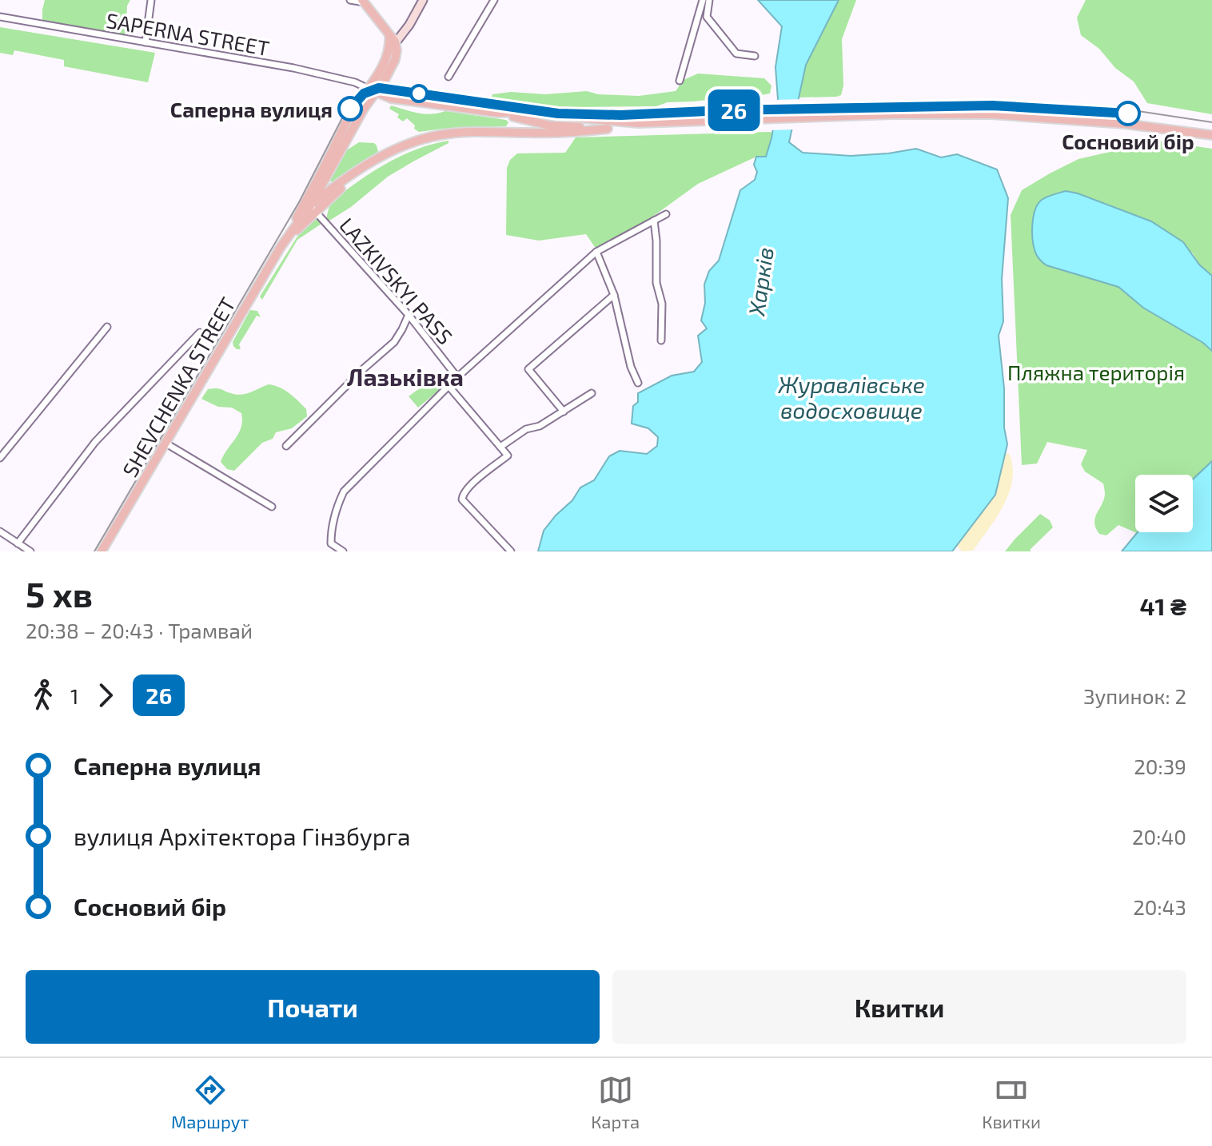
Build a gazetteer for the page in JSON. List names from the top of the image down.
{
  "streets": {
    "main road": ["SHEVCHENKA STREET"],
    "street": ["SAPERNA STREET", "LAZKIVSKYI PASS"]
  },
  "crossings": [
    ["SAPERNA STREET", "SHEVCHENKA STREET"],
    ["LAZKIVSKYI PASS", "SHEVCHENKA STREET"]
  ],
  "districts": ["Лазьківка"],
  "water": ["Харків", "Журавлівське водосховище"],
  "parks": ["Пляжна територія"],
  "places": ["Саперна вулиця", "Сосновий бір"],
  "lines": ["tram line 26"],
  "page": {
    "on_map": "26",
    "heading": ["5 хв", "20:38 – 20:43 · Трамвай", "41 ₴"],
    "legs": ["1", "26", "Зупинок: 2"],
    "list": [
      {
        "name": "Саперна вулиця",
        "value": "20:39"
      },
      {
        "name": "вулиця Архітектора Гінзбурга",
        "value": "20:40"
      },
      {
        "name": "Сосновий бір",
        "value": "20:43"
      }
    ],
    "buttons": ["Почати", "Квитки"],
    "tabs": ["Маршрут", "Карта", "Квитки"]
  }
}
